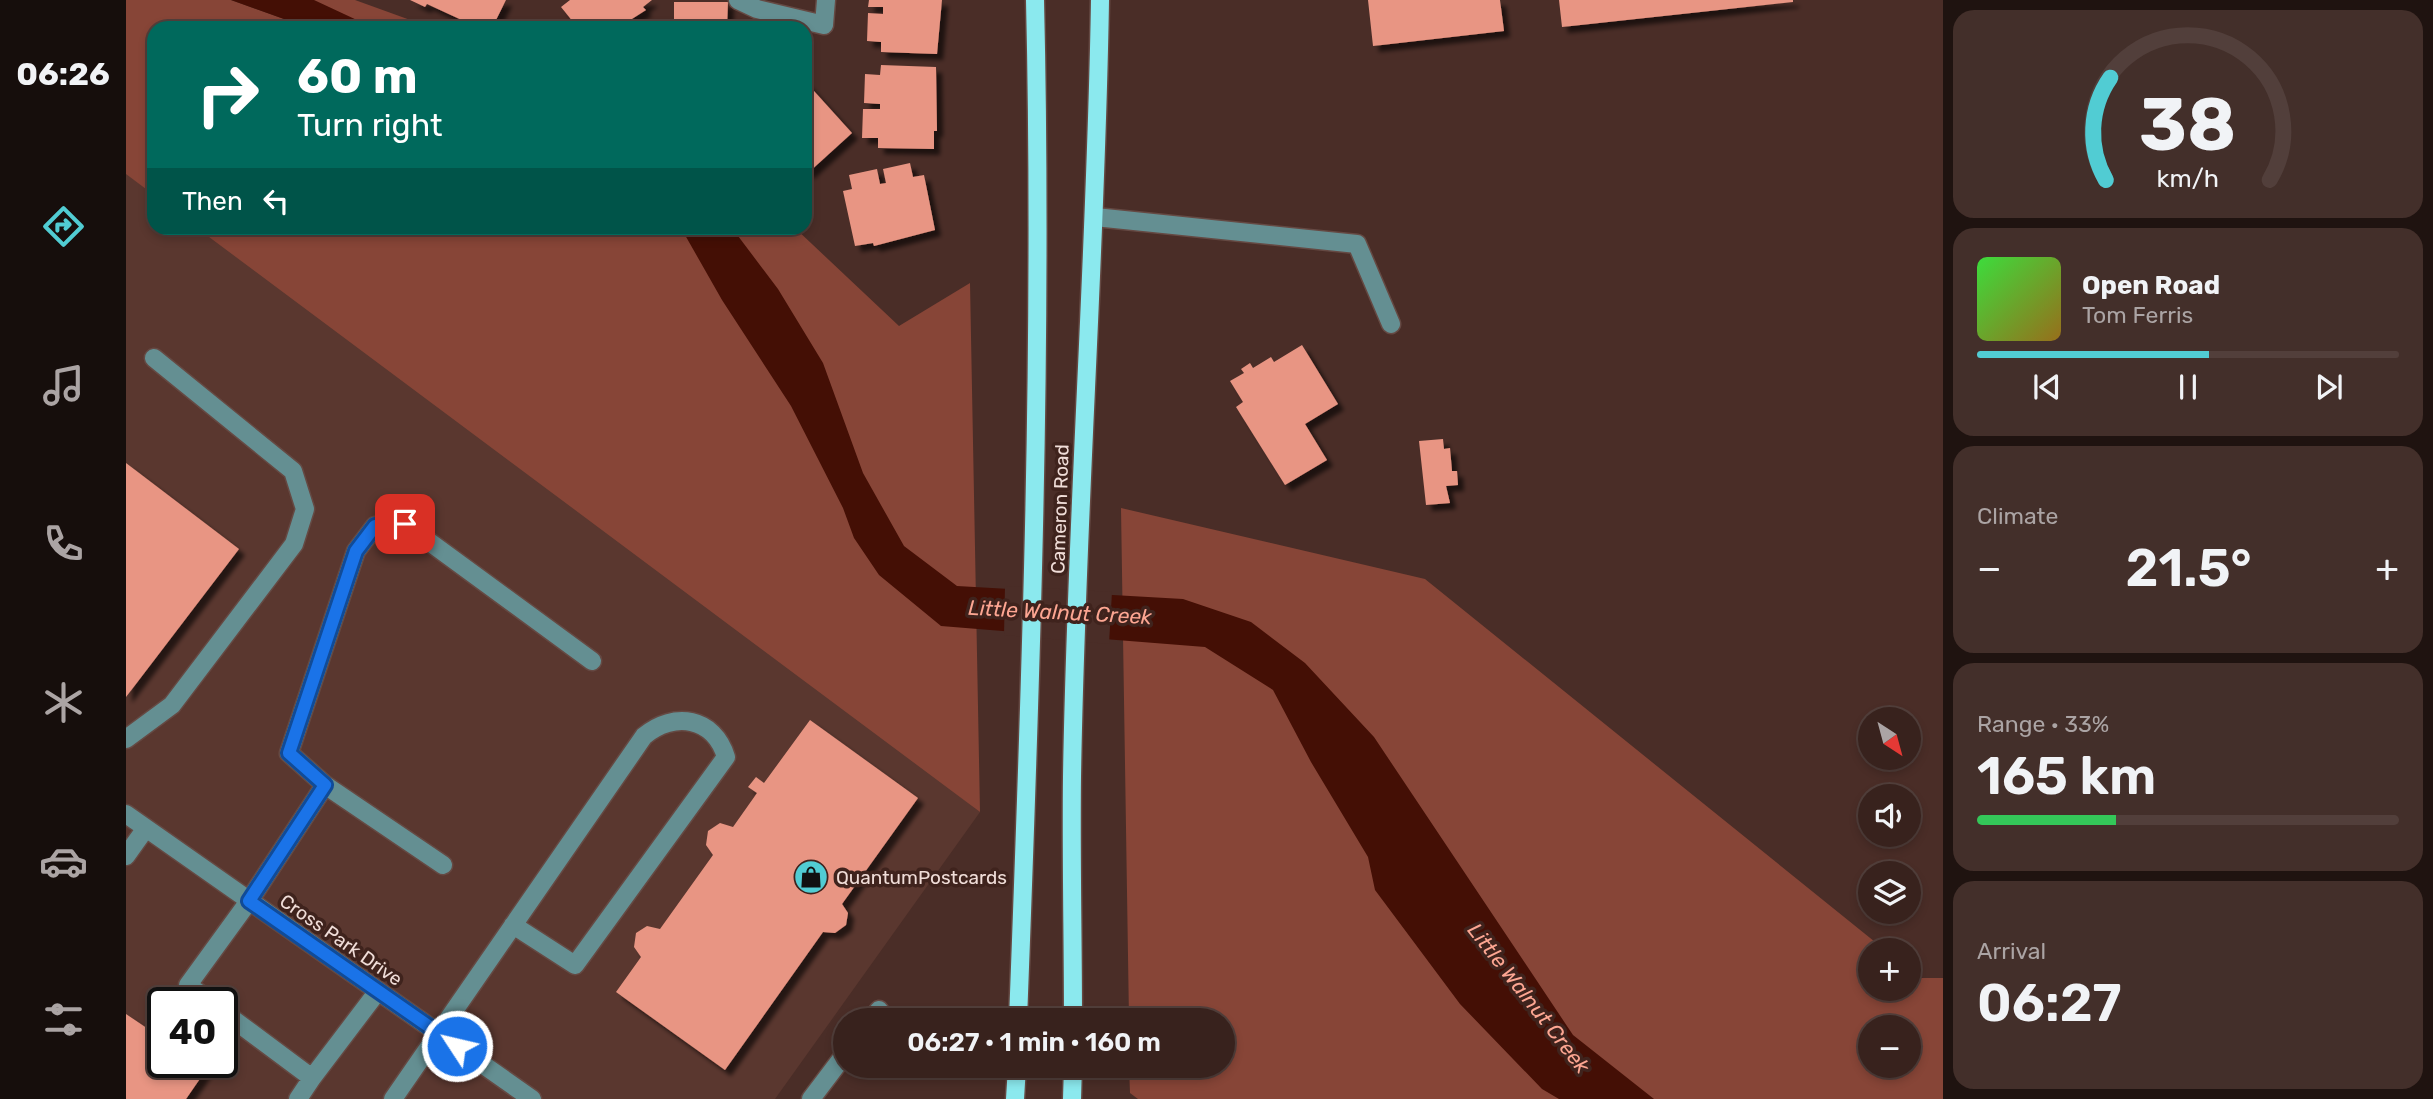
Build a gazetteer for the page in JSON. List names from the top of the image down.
{
  "streets": {
    "main road": ["Cameron Road"],
    "street": ["Cross Park Drive"]
  },
  "water": ["Little Walnut Creek"],
  "places": {
    "shop": ["QuantumPostcards"]
  },
  "north": "bottom right",
  "page": {
    "tabs": "06:26",
    "turn": ["60 m", "Turn right"],
    "then": "Then",
    "song": ["Open Road", "Tom Ferris"],
    "tile": [
      "Climate",
      ["Range · 33%", "165 km"],
      ["Arrival", "06:27"]
    ],
    "heat": ["−", "21.5°", "+"],
    "map_buttons": ["+", "−"],
    "limit": "40",
    "trip": "06:27 · 1 min · 160 m",
    "gauge": ["38", "km/h"]
  }
}
